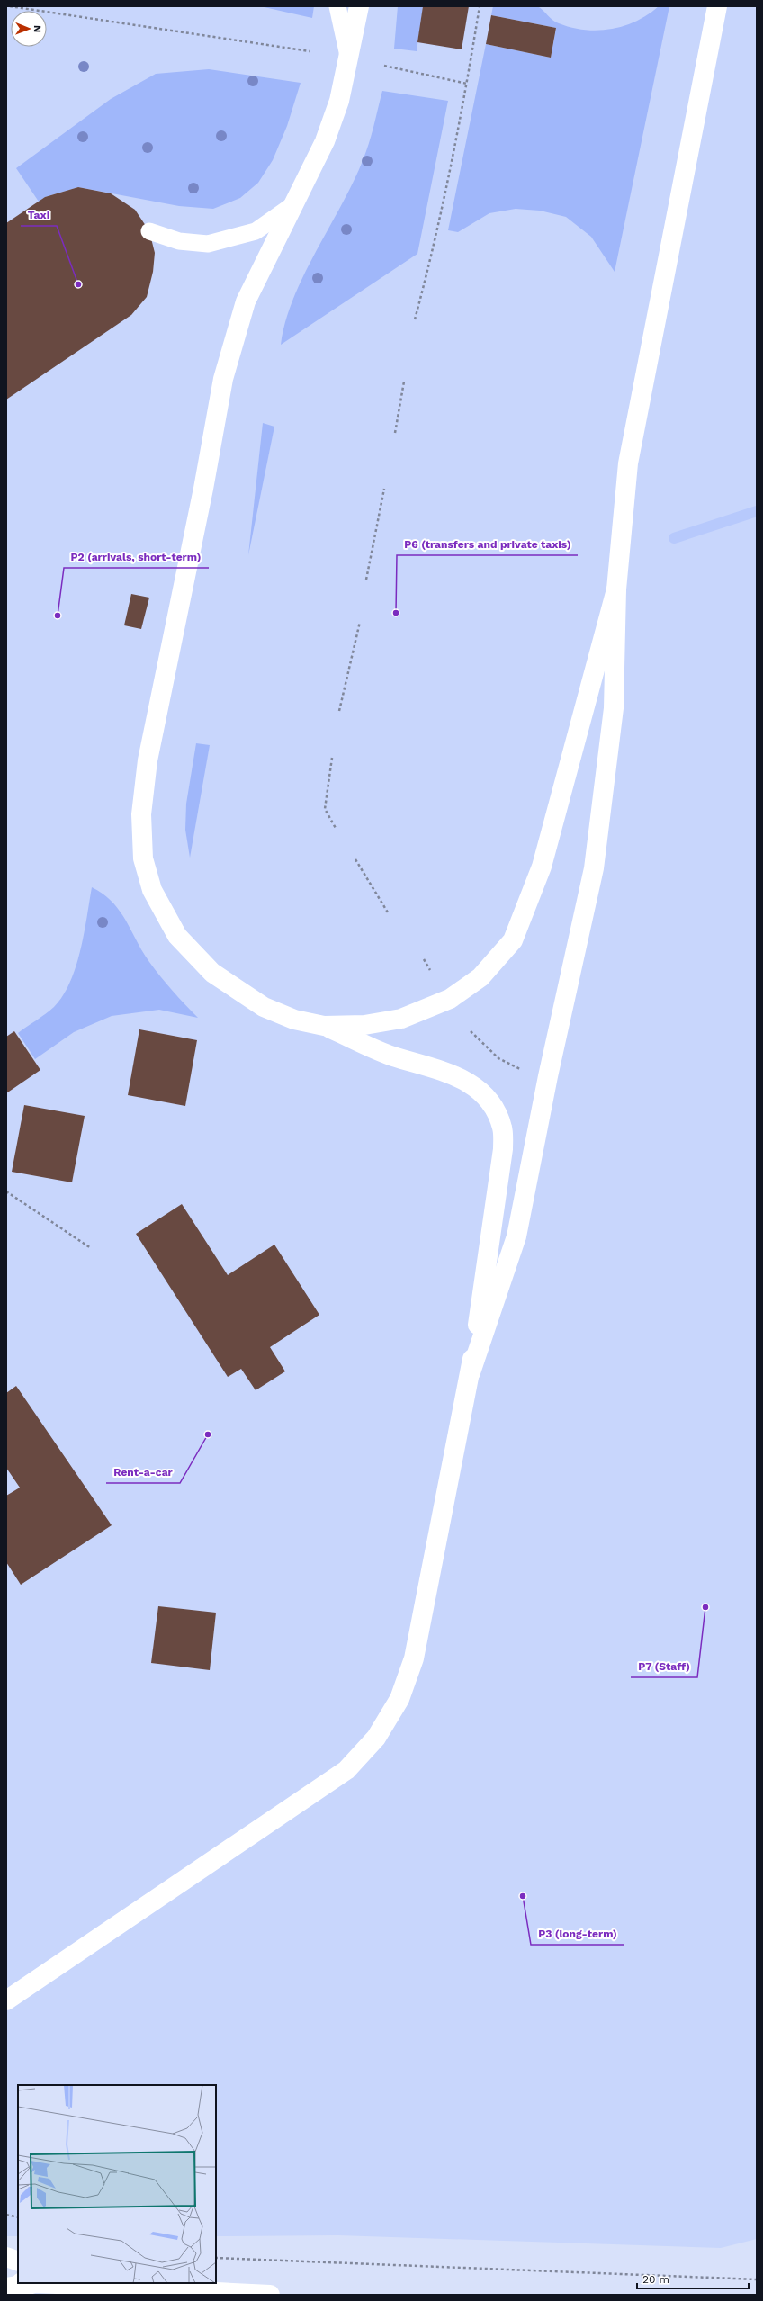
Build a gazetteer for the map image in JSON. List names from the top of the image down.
{
  "places": [
    "Taxi",
    "P6 (transfers and private taxis)",
    "P2 (arrivals, short-term)",
    "Rent-a-car",
    "P7 (Staff)",
    "P3 (long-term)"
  ],
  "scale_bar": "20 m",
  "north": "right"
}
